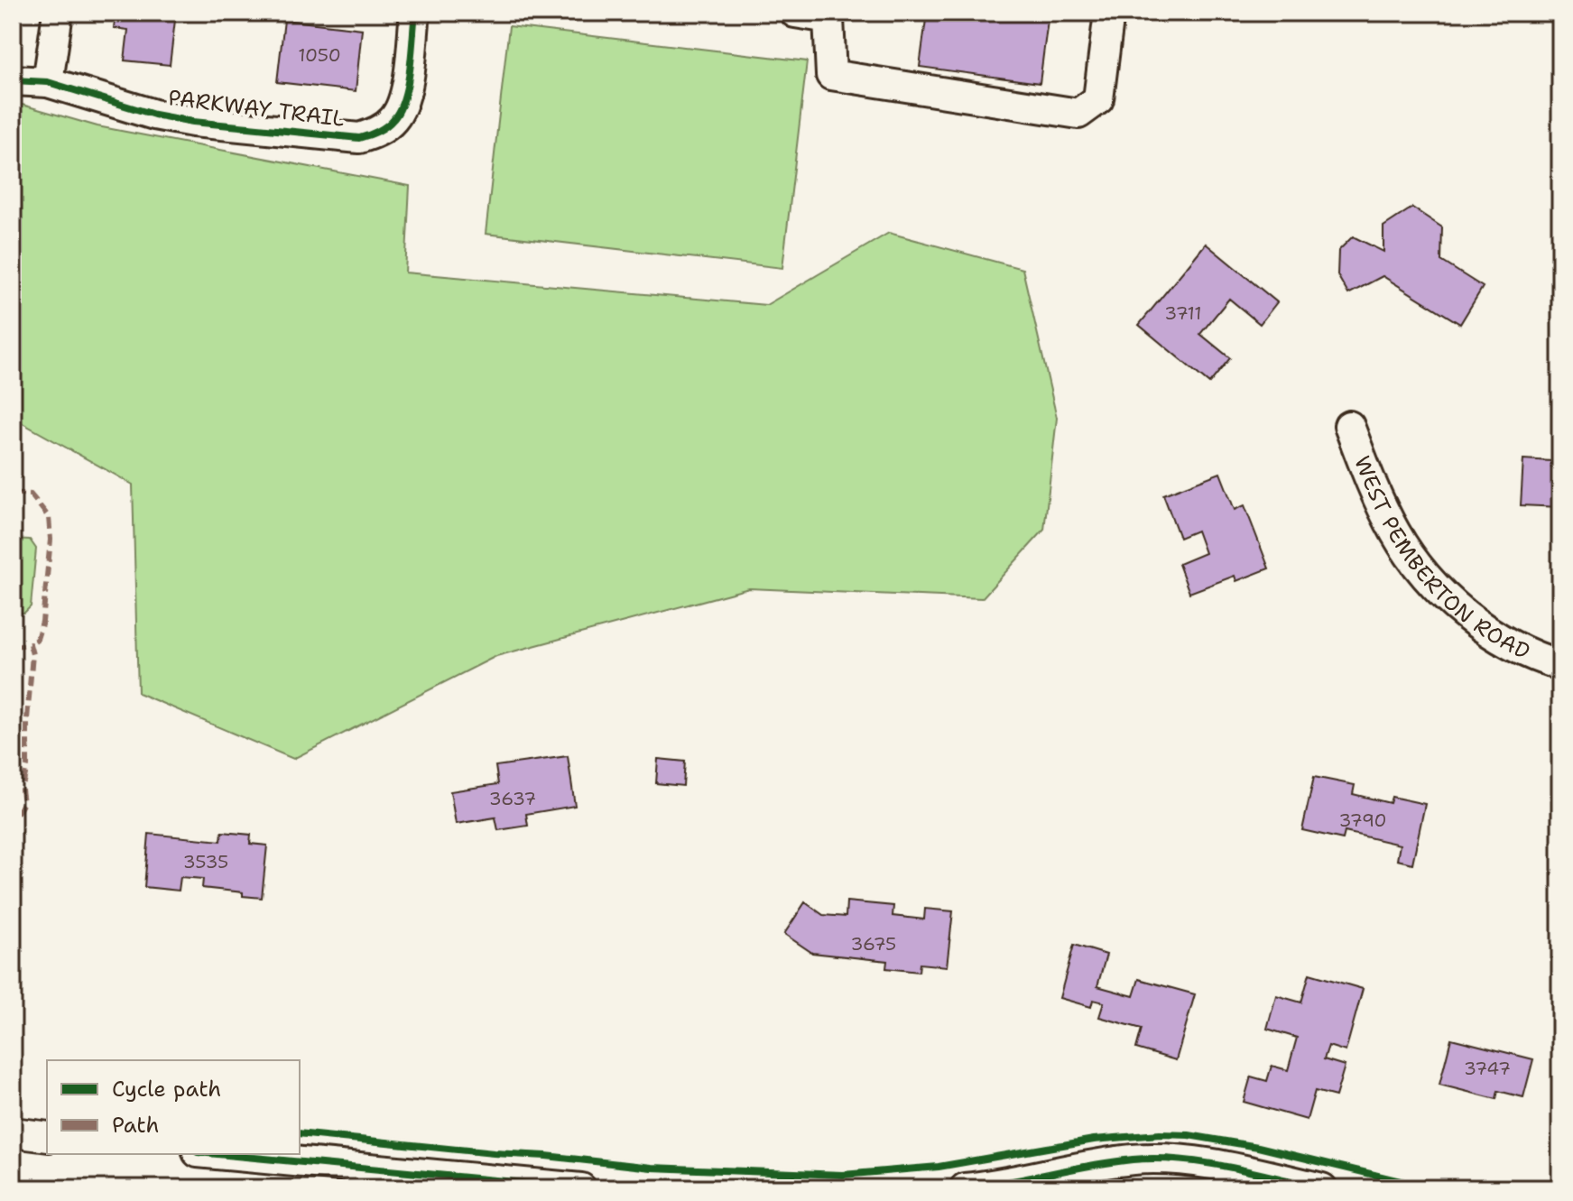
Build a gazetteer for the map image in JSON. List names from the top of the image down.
{
  "streets": {
    "street": ["PARKWAY TRAIL", "WEST PEMBERTON ROAD"]
  },
  "house_numbers": [
    "1050",
    "3711",
    "3637",
    "3790",
    "3535",
    "3675",
    "3747"
  ],
  "legend": ["Cycle path", "Path"]
}
